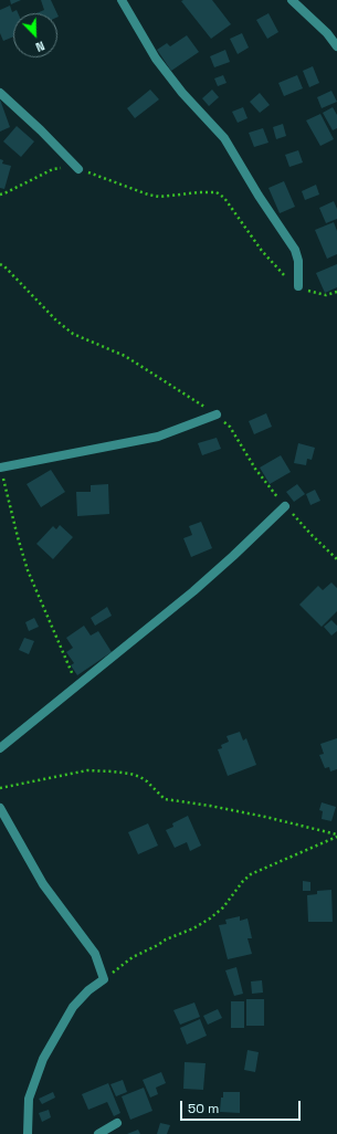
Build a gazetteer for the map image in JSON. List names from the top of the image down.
{
  "scale_bar": "50 m",
  "north": "bottom right"
}
